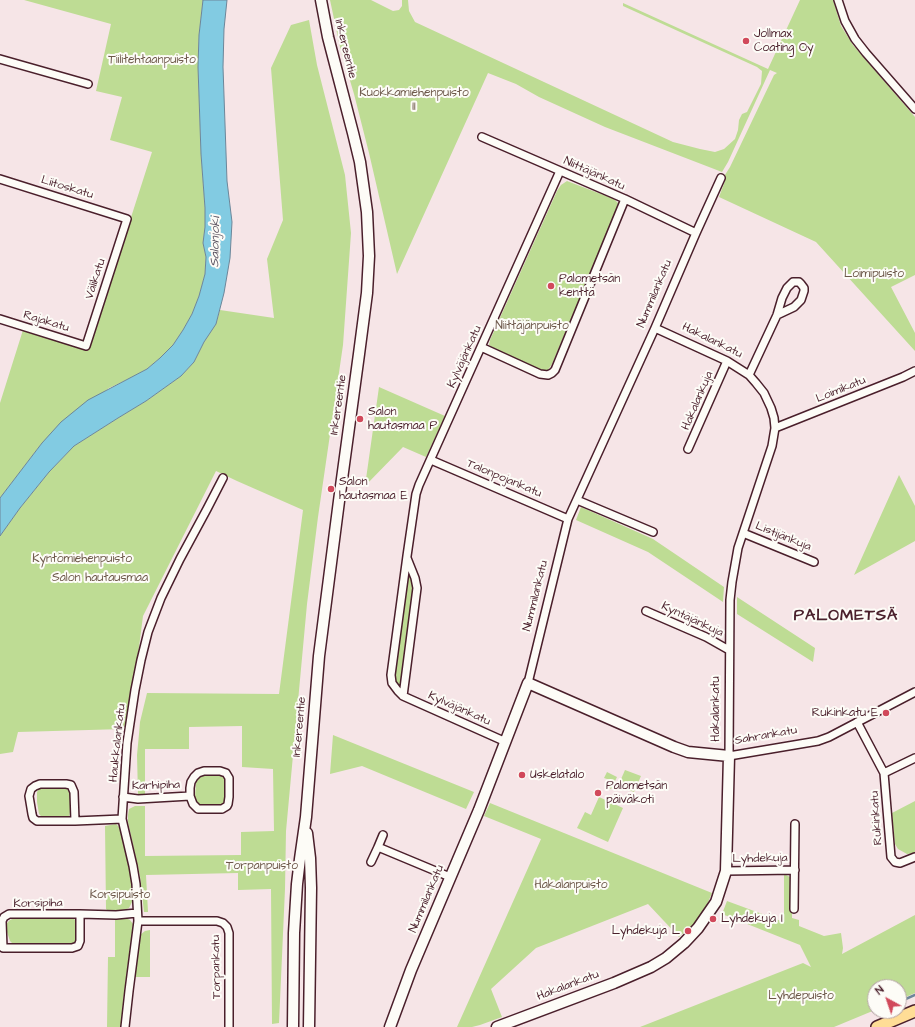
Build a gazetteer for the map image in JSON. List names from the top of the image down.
{
  "streets": {
    "street": [
      "Inkereentie",
      "Niittäjänkatu",
      "Liitoskatu",
      "Välikatu",
      "Nummilankatu",
      "Rajakatu",
      "Hakalankatu",
      "Kylväjänkatu",
      "Loimikatu",
      "Hakalankuja",
      "Talonpojankatu",
      "Listijänkuja",
      "Kyntäjänkuja",
      "Sahrankatu",
      "Haukkalankatu",
      "Karhipiha",
      "Rukinkatu",
      "Lyhdekuja",
      "Korsipiha",
      "Torpankatu"
    ]
  },
  "crossings": [
    ["Niittäjänkatu", "Nummilankatu"],
    ["Niittäjänkatu", "Kylväjänkatu"],
    ["Liitoskatu", "Välikatu"],
    ["Välikatu", "Rajakatu"],
    ["Nummilankatu", "Hakalankatu"],
    ["Nummilankatu", "Kylväjänkatu"],
    ["Nummilankatu", "Talonpojankatu"],
    ["Nummilankatu", "Sahrankatu"],
    ["Hakalankatu", "Loimikatu"],
    ["Hakalankatu", "Hakalankuja"],
    ["Hakalankatu", "Listijänkuja"],
    ["Hakalankatu", "Kyntäjänkuja"],
    ["Hakalankatu", "Sahrankatu"],
    ["Hakalankatu", "Lyhdekuja"],
    ["Kylväjänkatu", "Talonpojankatu"],
    ["Sahrankatu", "Rukinkatu"],
    ["Haukkalankatu", "Karhipiha"],
    ["Haukkalankatu", "Korsipiha"],
    ["Haukkalankatu", "Torpankatu"]
  ],
  "districts": ["PALOMETSÄ"],
  "water": ["Salonjoki"],
  "parks": [
    "Tiilitehtaanpuisto",
    "Kuokkamiehenpuisto II",
    "Loimipuisto",
    "Niittäjänpuisto",
    "Kyntömiehenpuisto",
    "Salon hautausmaa",
    "Torpanpuisto",
    "Hakalanpuisto",
    "Korsipuisto",
    "Lyhdepuisto"
  ],
  "places": [
    "Jollmax Coating Oy",
    "Palometsän kenttä",
    "Salon hautasmaa P",
    "Salon hautasmaa E",
    "Rukinkatu E",
    "Uskelatalo",
    "Palometsän päiväkoti",
    "Lyhdekuja I",
    "Lyhdekuja L"
  ],
  "north": "top left"
}
